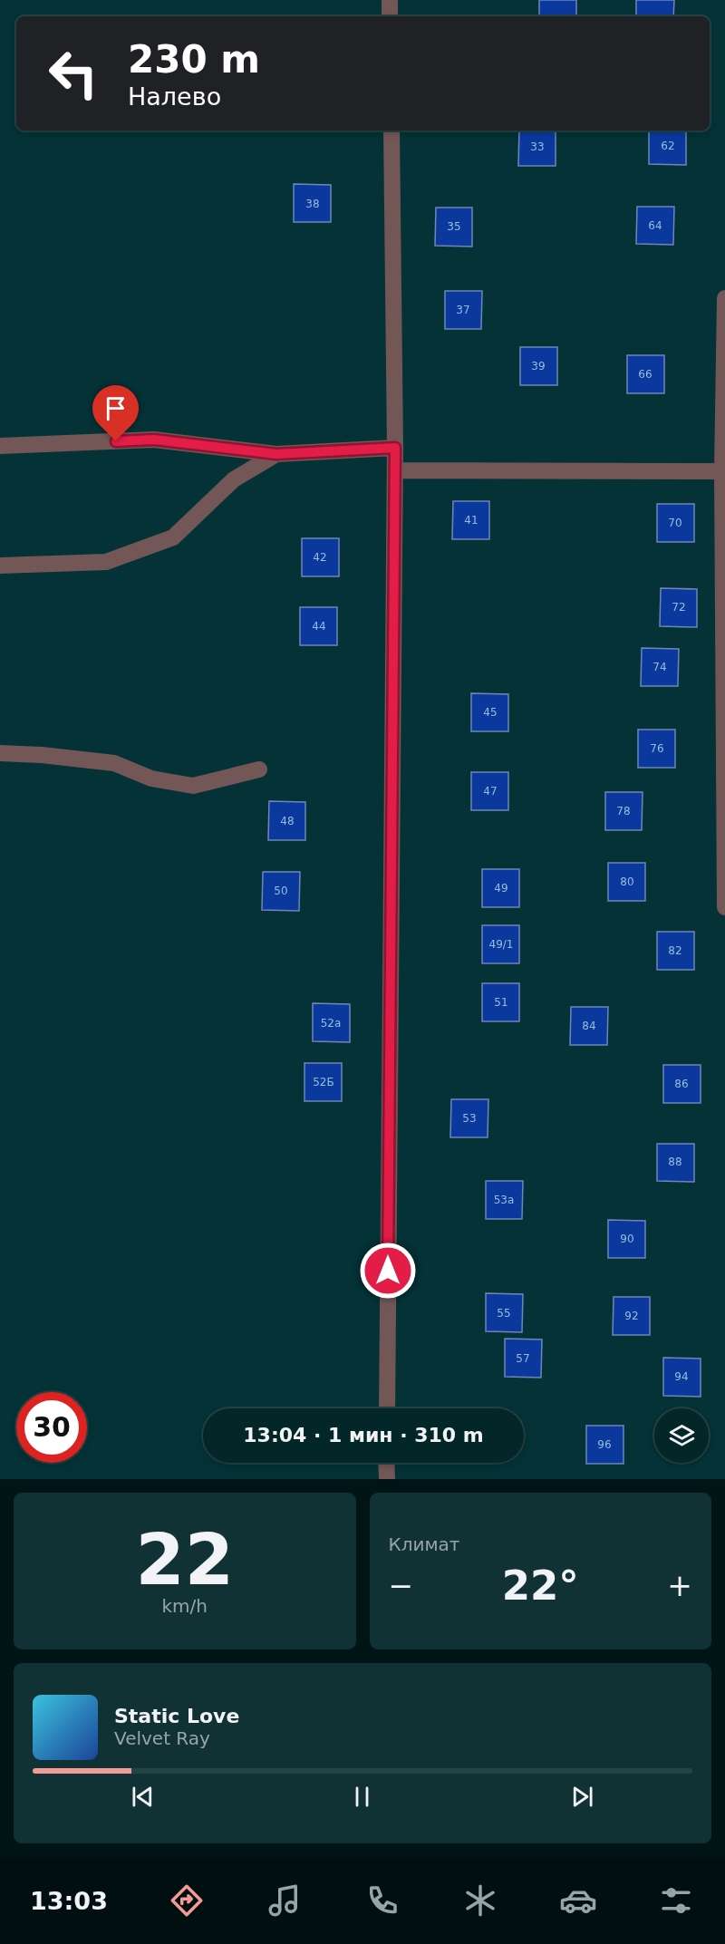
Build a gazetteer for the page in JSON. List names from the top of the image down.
{
  "house_numbers": [
    "62",
    "33",
    "38",
    "64",
    "35",
    "37",
    "39",
    "66",
    "41",
    "70",
    "42",
    "72",
    "44",
    "74",
    "45",
    "76",
    "47",
    "78",
    "48",
    "80",
    "49",
    "50",
    "49/1",
    "82",
    "51",
    "52а",
    "84",
    "52Б",
    "86",
    "53",
    "88",
    "53а",
    "90",
    "55",
    "92",
    "57",
    "94",
    "96"
  ],
  "page": {
    "turn": ["230 m", "Налево"],
    "limit": "30",
    "trip": "13:04 · 1 мин · 310 m",
    "tile": [
      ["22", "km/h"],
      "Климат"
    ],
    "heat": ["−", "22°", "+"],
    "song": ["Static Love", "Velvet Ray"],
    "tabs": "13:03"
  }
}
